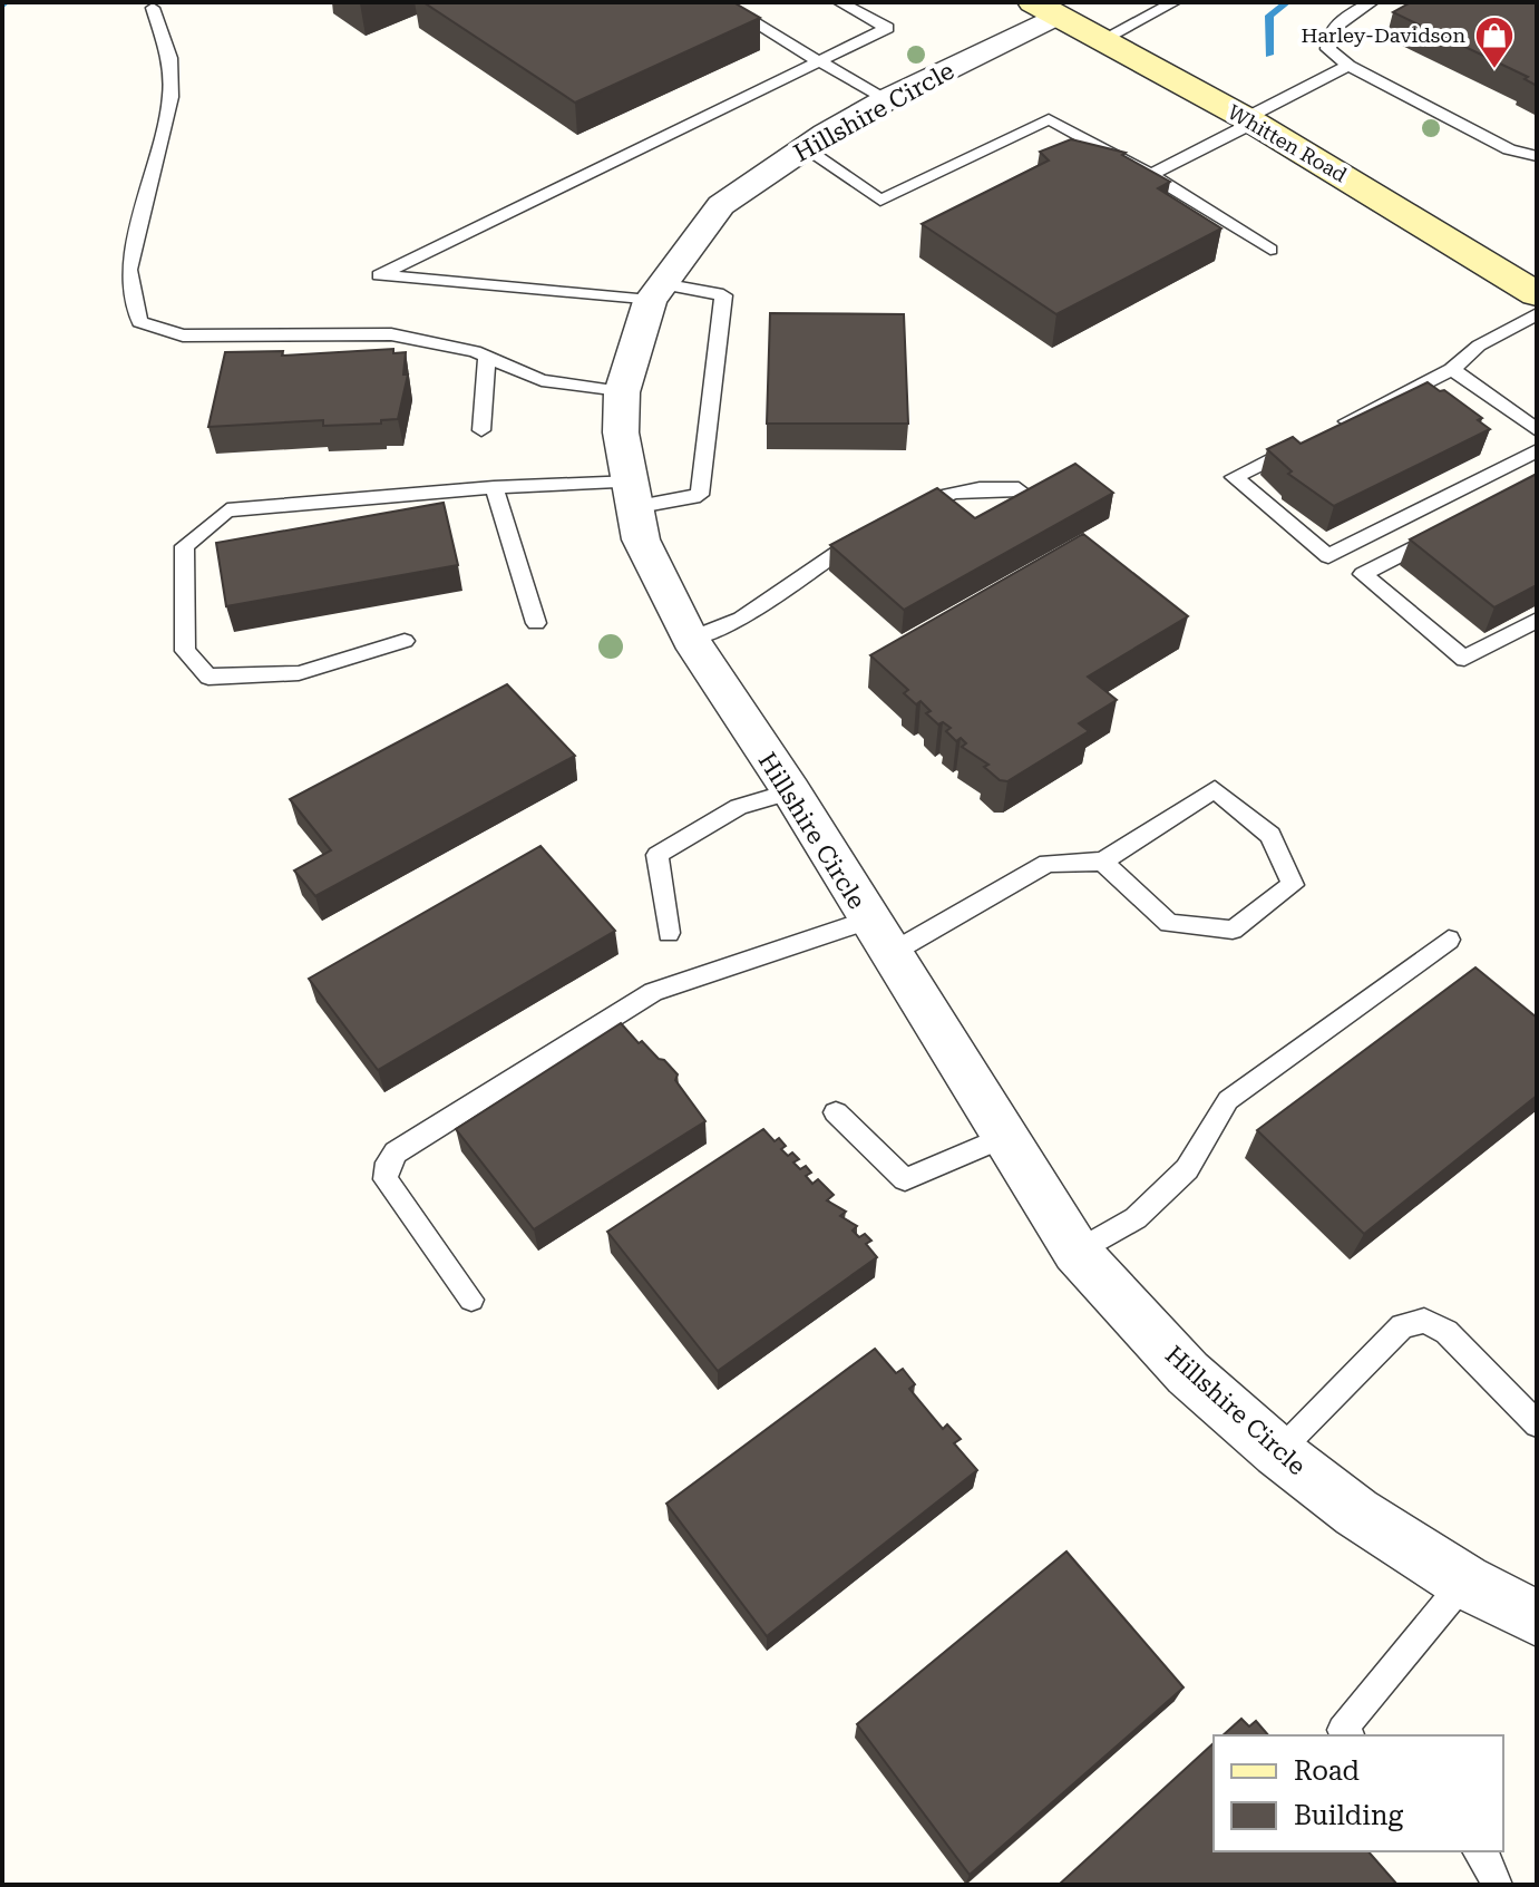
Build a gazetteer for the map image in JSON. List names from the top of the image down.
{
  "streets": {
    "main road": ["Whitten Road"],
    "street": ["Hillshire Circle"]
  },
  "crossings": [
    ["Hillshire Circle", "Whitten Road"]
  ],
  "places": {
    "shop": ["Harley-Davidson"]
  },
  "legend": ["Road", "Building"]
}
